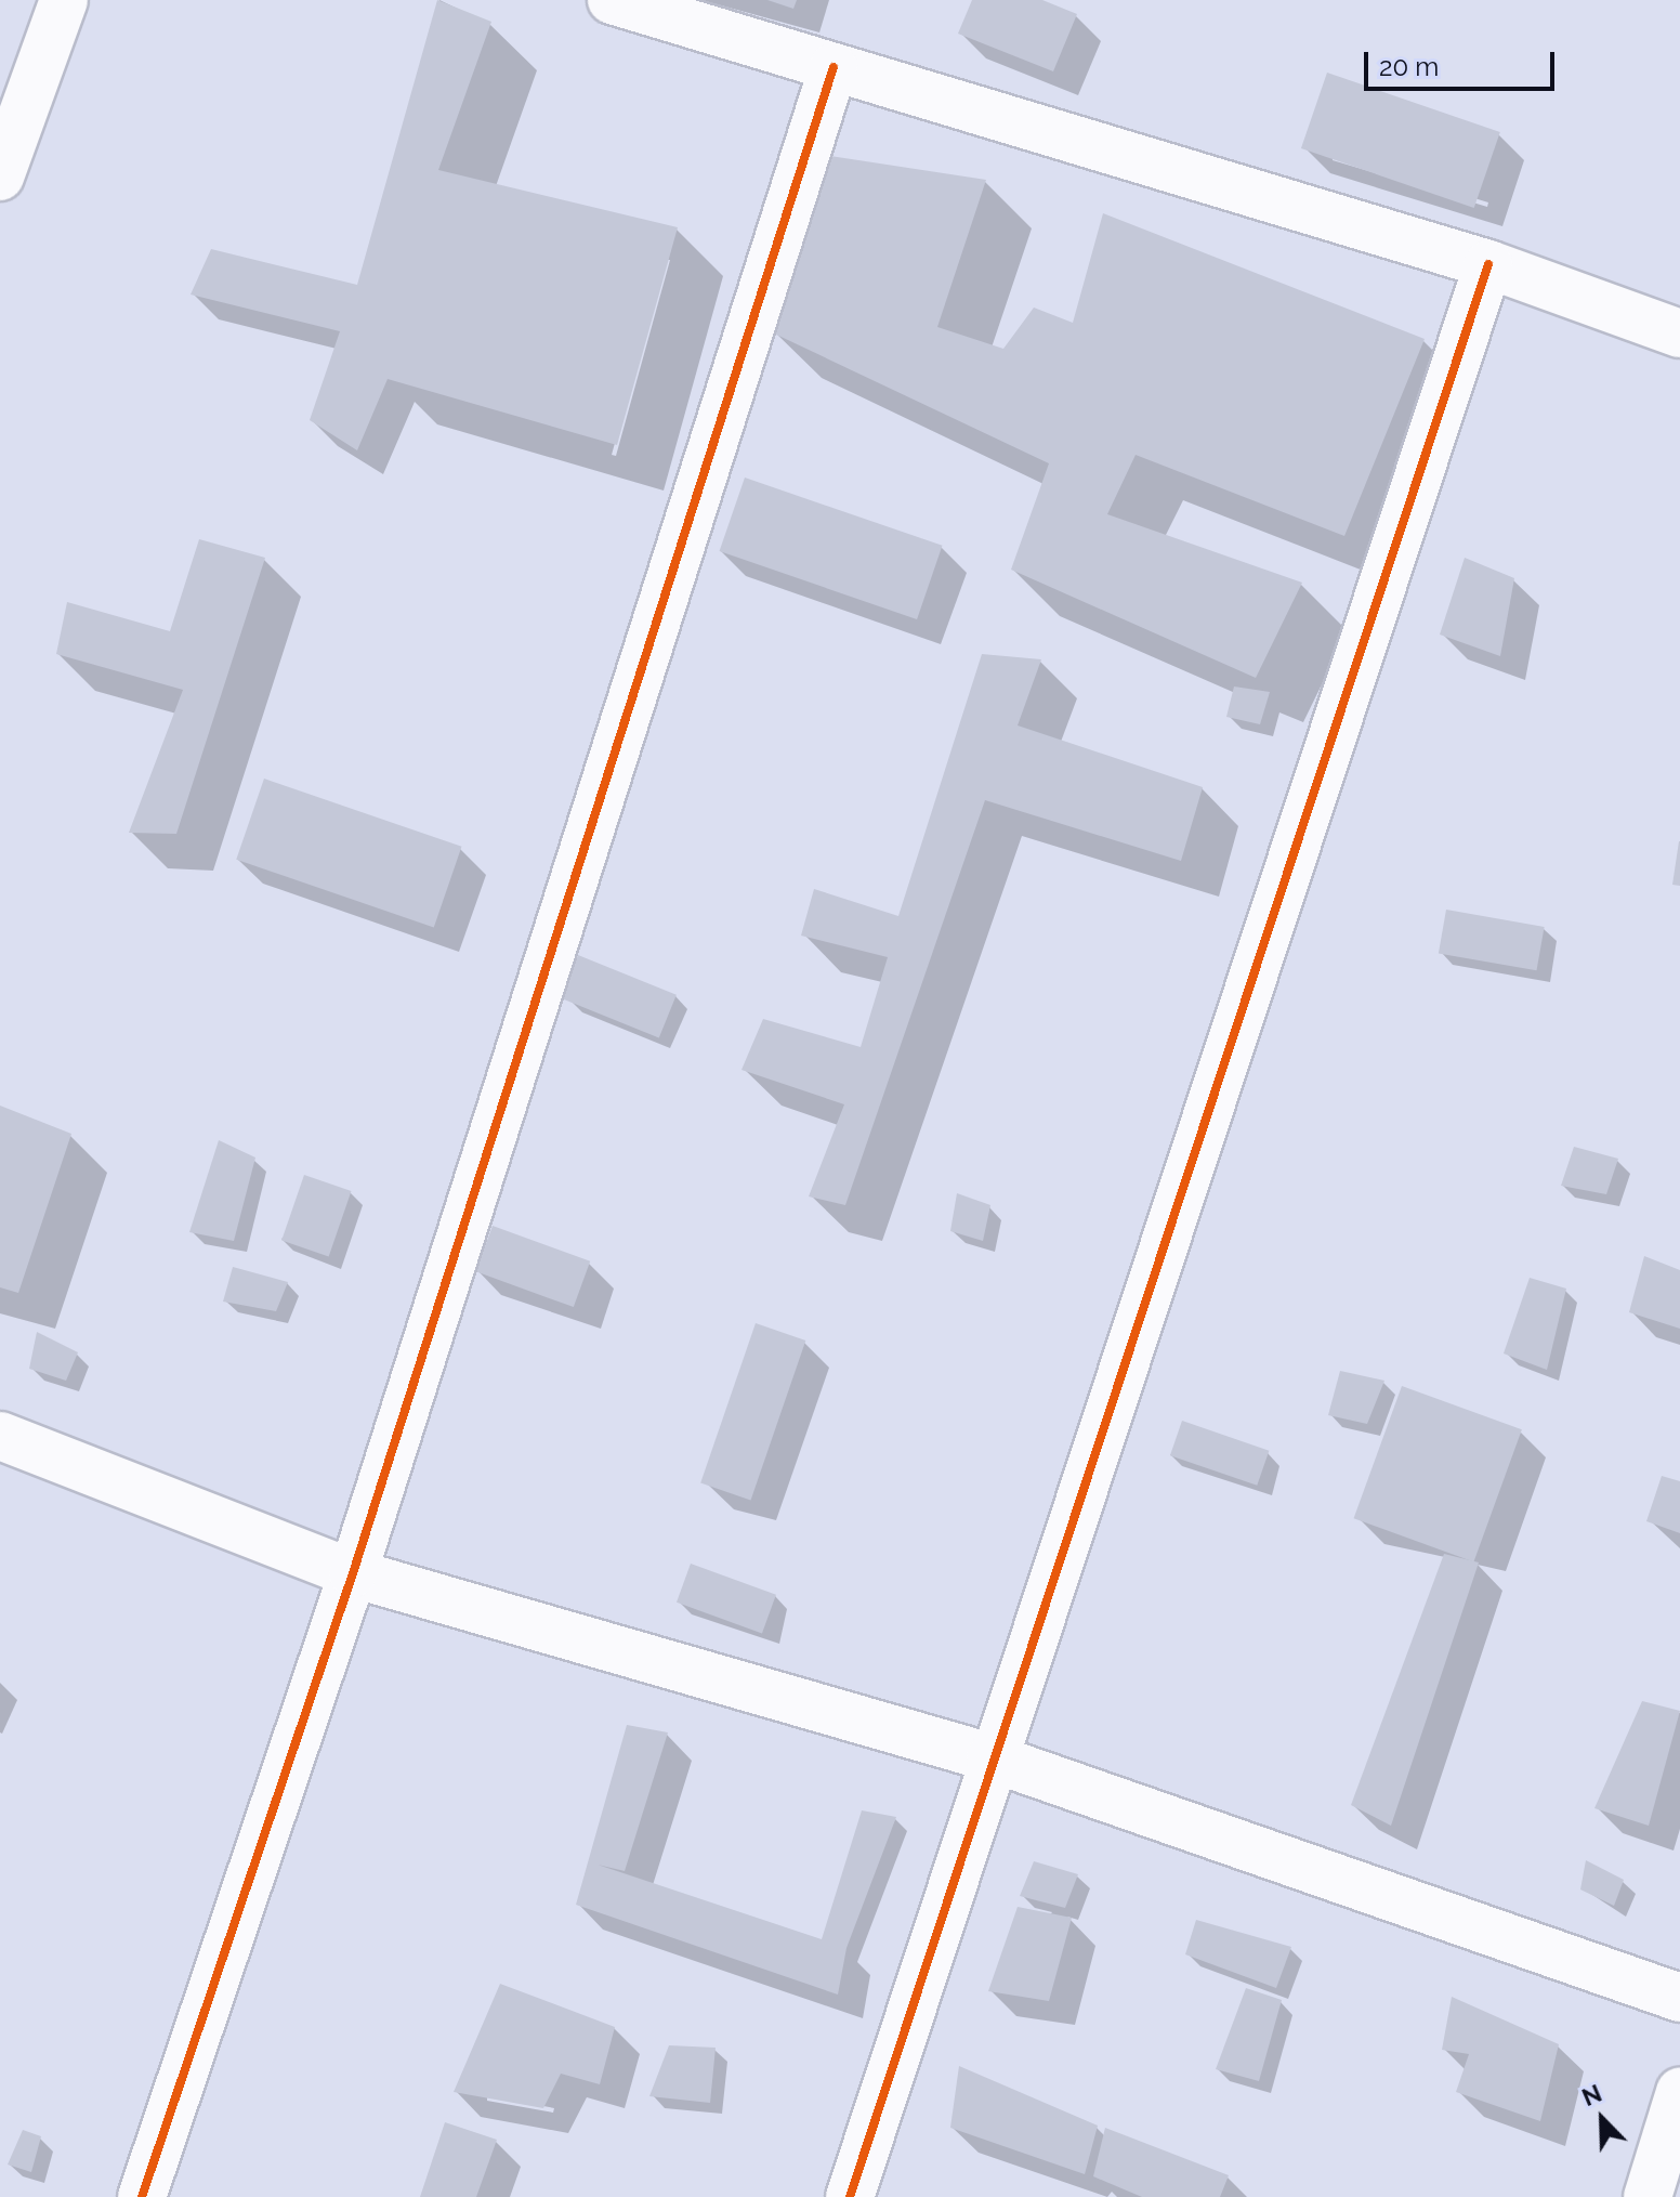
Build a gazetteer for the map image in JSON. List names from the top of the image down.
{
  "scale_bar": "20 m",
  "north": "top left"
}
